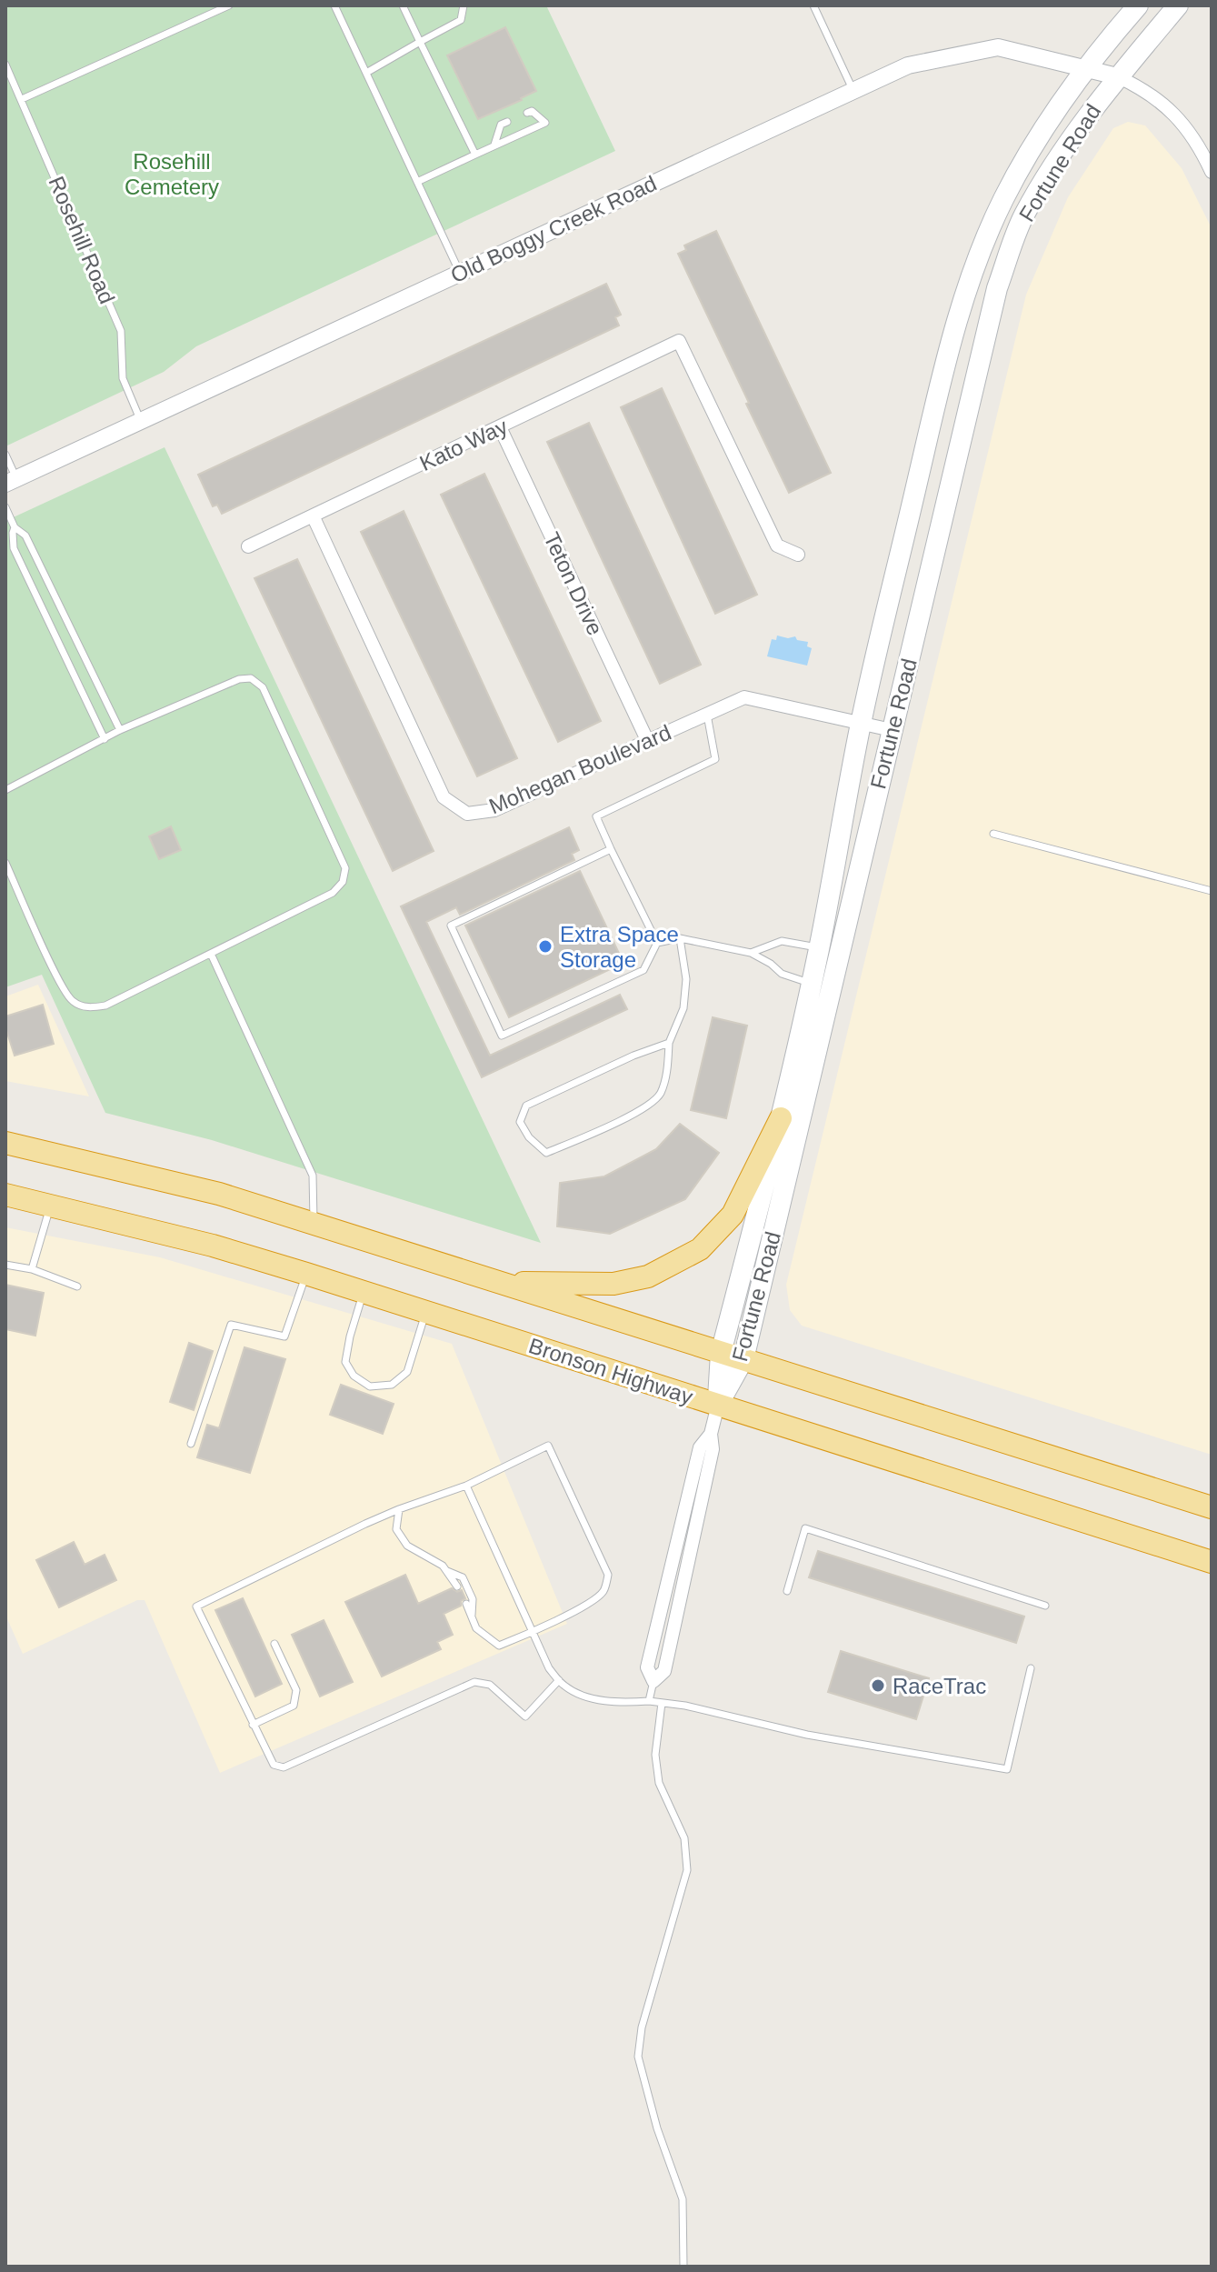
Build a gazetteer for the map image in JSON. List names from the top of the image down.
{
  "streets": {
    "highway": ["Bronson Highway"],
    "main road": ["Fortune Road"],
    "street": [
      "Old Boggy Creek Road",
      "Kato Way",
      "Teton Drive",
      "Mohegan Boulevard"
    ],
    "lane": ["Rosehill Road"]
  },
  "crossings": [
    ["Fortune Road", "Old Boggy Creek Road"],
    ["Fortune Road", "Mohegan Boulevard"],
    ["Fortune Road", "Bronson Highway"],
    ["Old Boggy Creek Road", "Rosehill Road"],
    ["Kato Way", "Teton Drive"],
    ["Kato Way", "Mohegan Boulevard"],
    ["Teton Drive", "Mohegan Boulevard"]
  ],
  "parks": ["Rosehill Cemetery"],
  "places": ["Extra Space Storage", "RaceTrac"]
}
